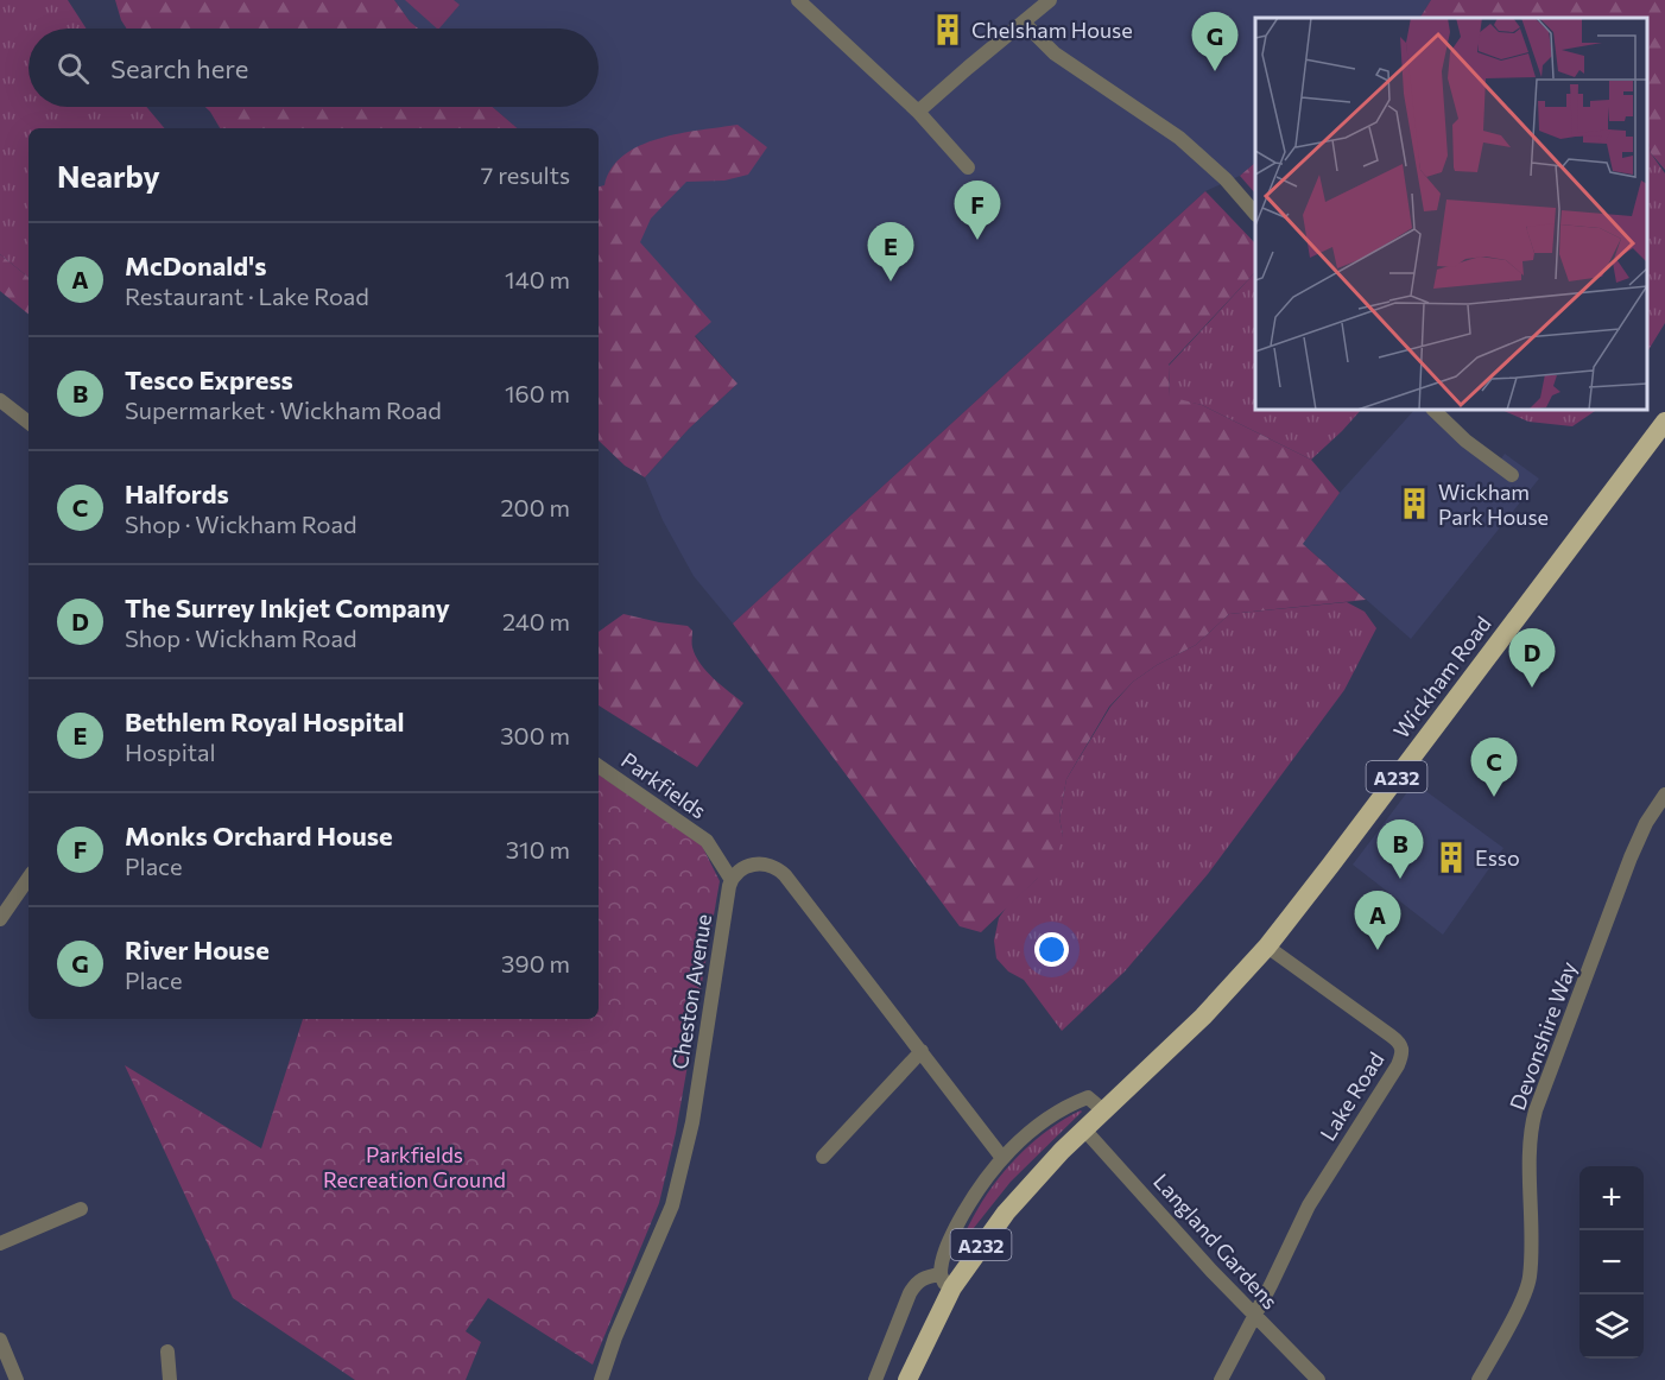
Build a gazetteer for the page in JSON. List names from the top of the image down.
{
  "streets": {
    "highway": ["Wickham Road", "A232"],
    "street": [
      "Parkfields",
      "Cheston Avenue",
      "Devonshire Way",
      "Lake Road",
      "Langland Gardens"
    ]
  },
  "crossings": [
    ["Wickham Road", "Lake Road"],
    ["Wickham Road", "Langland Gardens"],
    ["Parkfields", "Cheston Avenue"],
    ["Lake Road", "Langland Gardens"]
  ],
  "parks": ["Parkfields Recreation Ground"],
  "places": {
    "building": ["Chelsham House", "Wickham Park House", "Esso"]
  },
  "page": {
    "pins": [
      "G",
      "F",
      "E",
      "D",
      "C",
      "B",
      "A"
    ],
    "search": "Search here",
    "heading": ["Nearby", "7 results"],
    "list": [
      {
        "mark": "A",
        "name": "McDonald's",
        "note": "Restaurant · Lake Road",
        "value": "140 m"
      },
      {
        "mark": "B",
        "name": "Tesco Express",
        "note": "Supermarket · Wickham Road",
        "value": "160 m"
      },
      {
        "mark": "C",
        "name": "Halfords",
        "note": "Shop · Wickham Road",
        "value": "200 m"
      },
      {
        "mark": "D",
        "name": "The Surrey Inkjet Company",
        "note": "Shop · Wickham Road",
        "value": "240 m"
      },
      {
        "mark": "E",
        "name": "Bethlem Royal Hospital",
        "note": "Hospital",
        "value": "300 m"
      },
      {
        "mark": "F",
        "name": "Monks Orchard House",
        "note": "Place",
        "value": "310 m"
      },
      {
        "mark": "G",
        "name": "River House",
        "note": "Place",
        "value": "390 m"
      }
    ],
    "map_buttons": ["+", "−"]
  }
}
